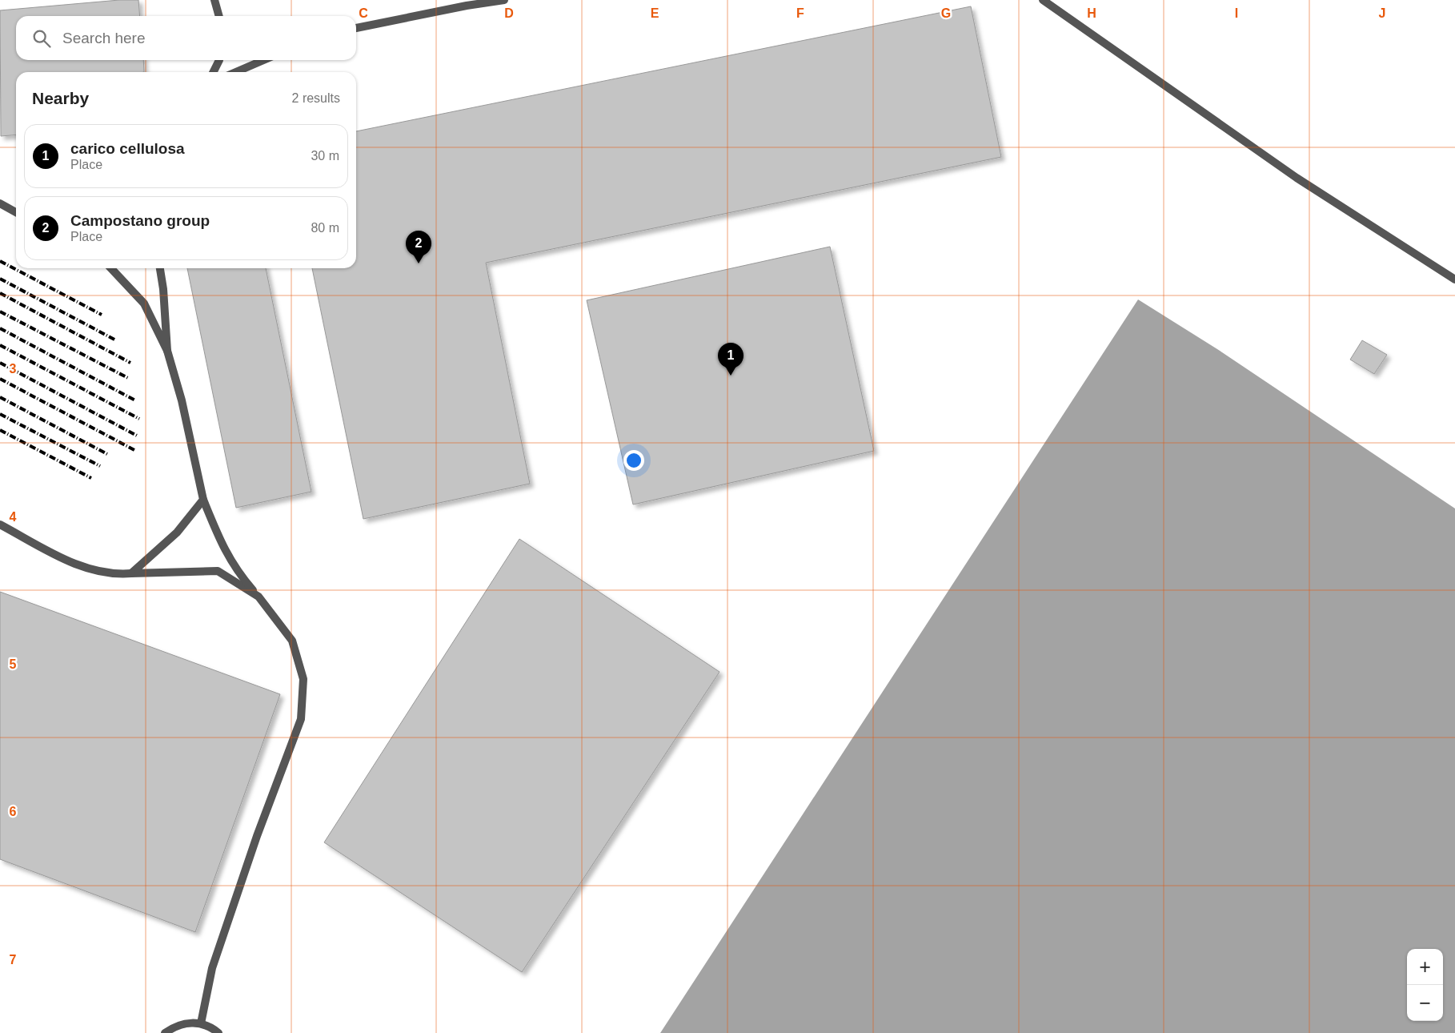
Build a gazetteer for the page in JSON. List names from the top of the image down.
{
  "page": {
    "search": "Search here",
    "heading": ["Nearby", "2 results"],
    "list": [
      {
        "mark": "1",
        "name": "carico cellulosa",
        "note": "Place",
        "value": "30 m"
      },
      {
        "mark": "2",
        "name": "Campostano group",
        "note": "Place",
        "value": "80 m"
      }
    ],
    "pins": ["2", "1"],
    "map_buttons": ["+", "−"]
  },
  "grid": {
    "columns": [
      "C",
      "D",
      "E",
      "F",
      "G",
      "H",
      "I",
      "J"
    ],
    "rows": [
      "3",
      "4",
      "5",
      "6",
      "7"
    ]
  }
}
